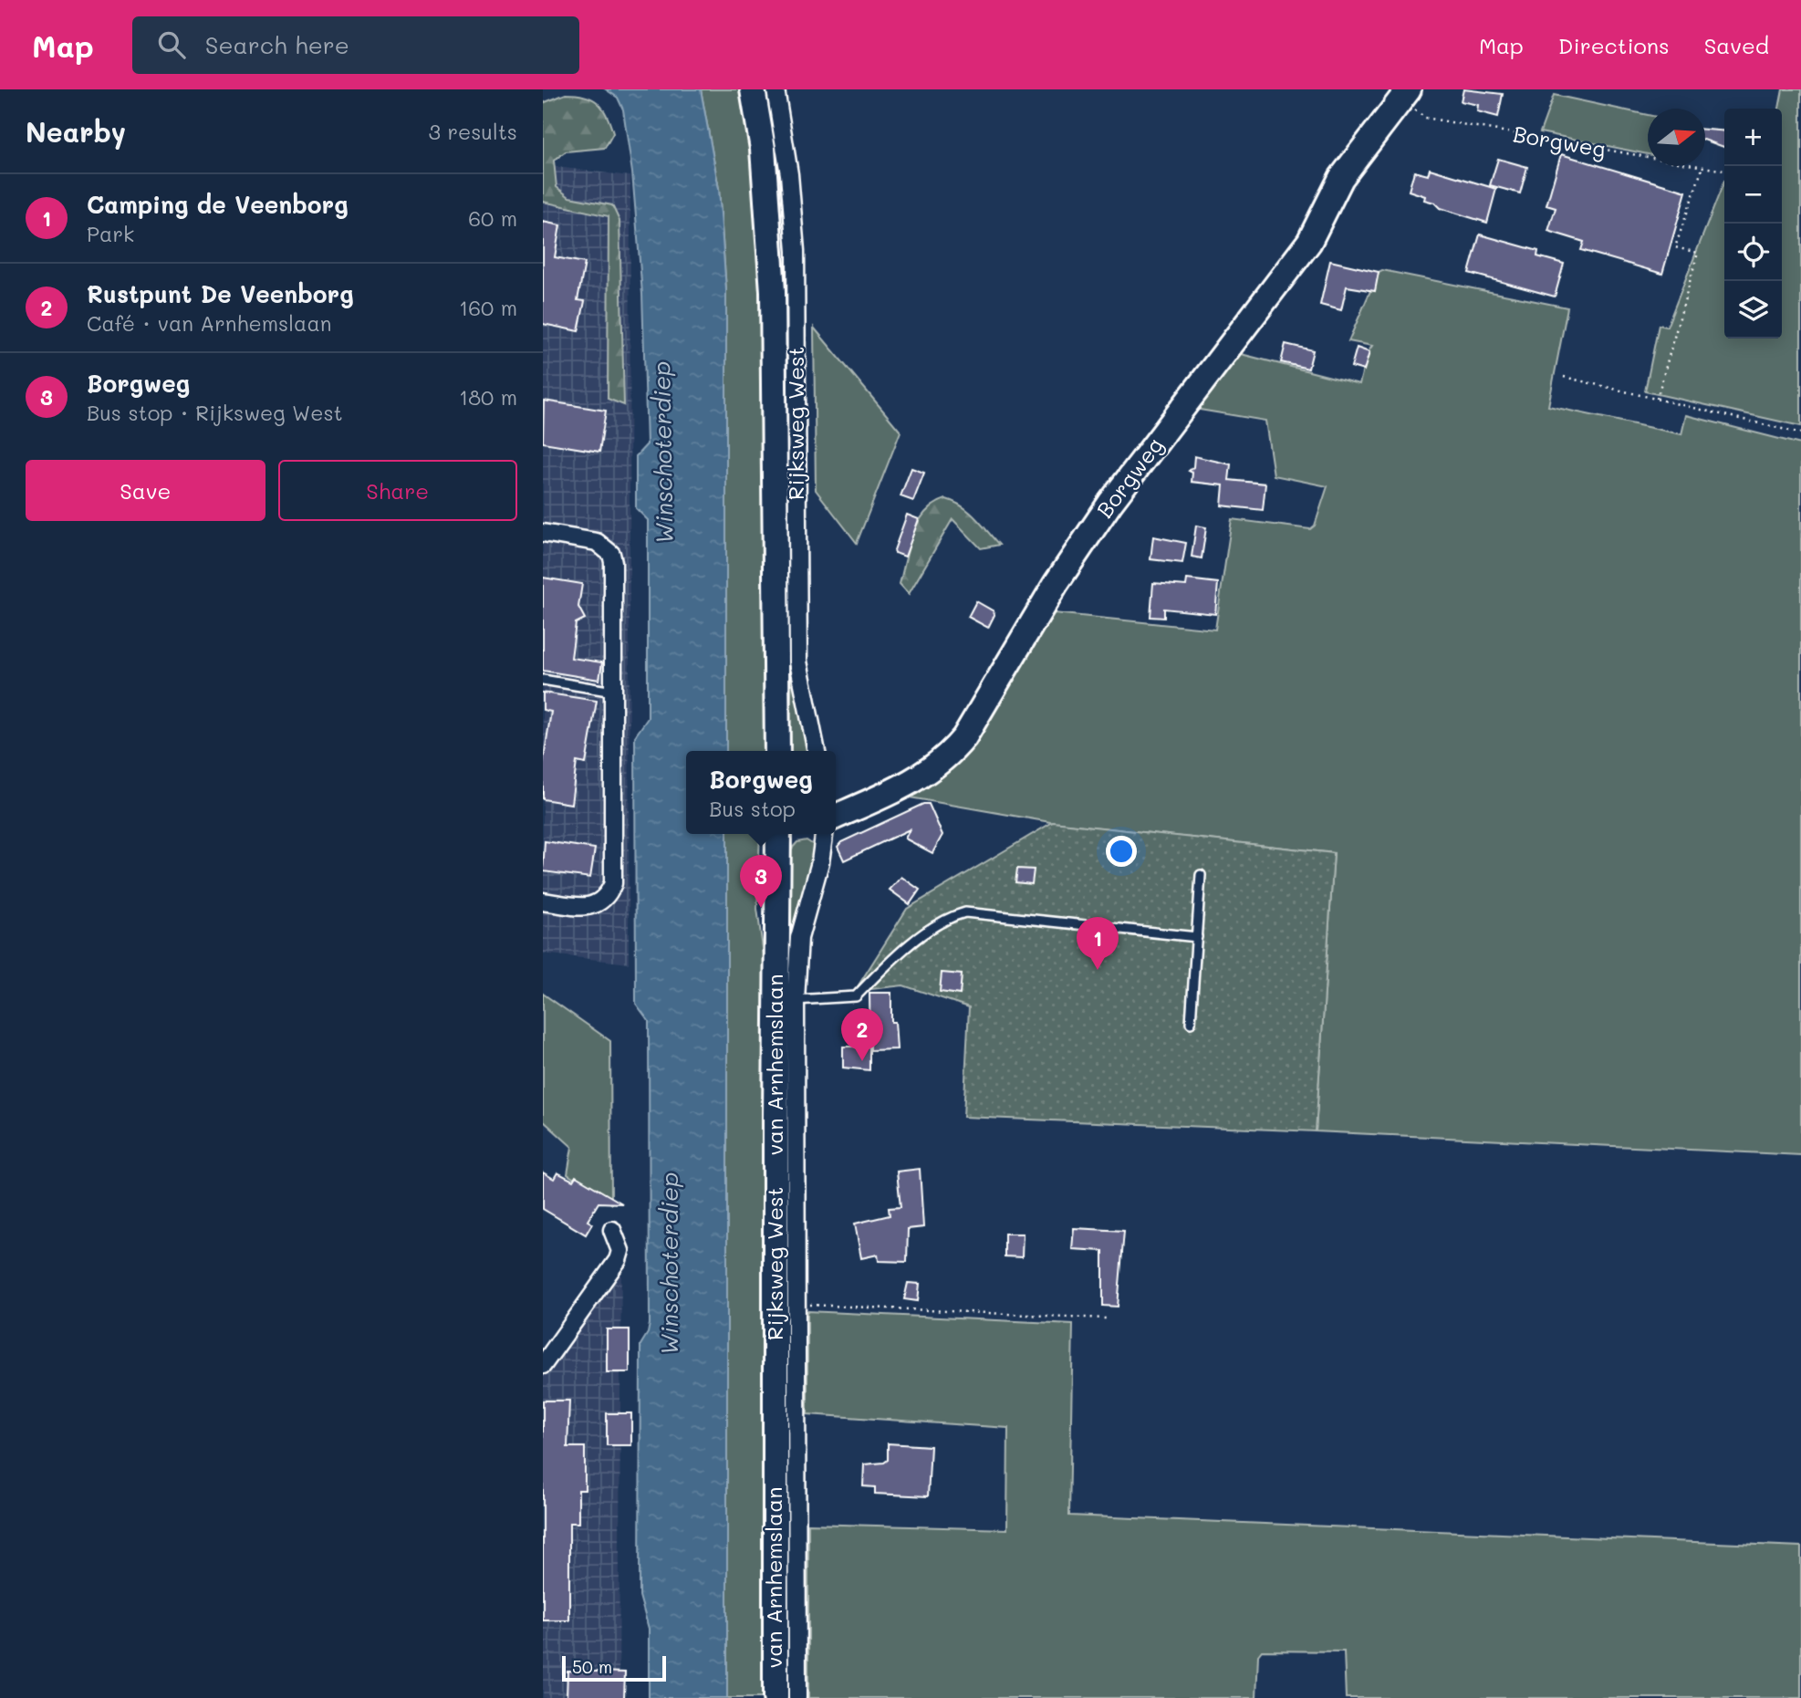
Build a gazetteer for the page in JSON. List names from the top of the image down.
{
  "streets": {
    "main road": ["Borgweg", "Rijksweg West"],
    "street": ["van Arnhemslaan"]
  },
  "water": ["Winschoterdiep"],
  "scale_bar": "50 m",
  "north": "right",
  "page": {
    "header": "Map",
    "search": "Search here",
    "nav": ["Map", "Directions", "Saved"],
    "heading": ["Nearby", "3 results"],
    "map_buttons": ["+", "−"],
    "list": [
      {
        "mark": "1",
        "name": "Camping de Veenborg",
        "note": "Park",
        "value": "60 m"
      },
      {
        "mark": "2",
        "name": "Rustpunt De Veenborg",
        "note": "Café · van Arnhemslaan",
        "value": "160 m"
      },
      {
        "mark": "3",
        "name": "Borgweg",
        "note": "Bus stop · Rijksweg West",
        "value": "180 m"
      }
    ],
    "buttons": ["Save", "Share"],
    "popup": ["Borgweg", "Bus stop"],
    "pins": ["3", "1", "2"],
    "scale": "50 m"
  }
}
